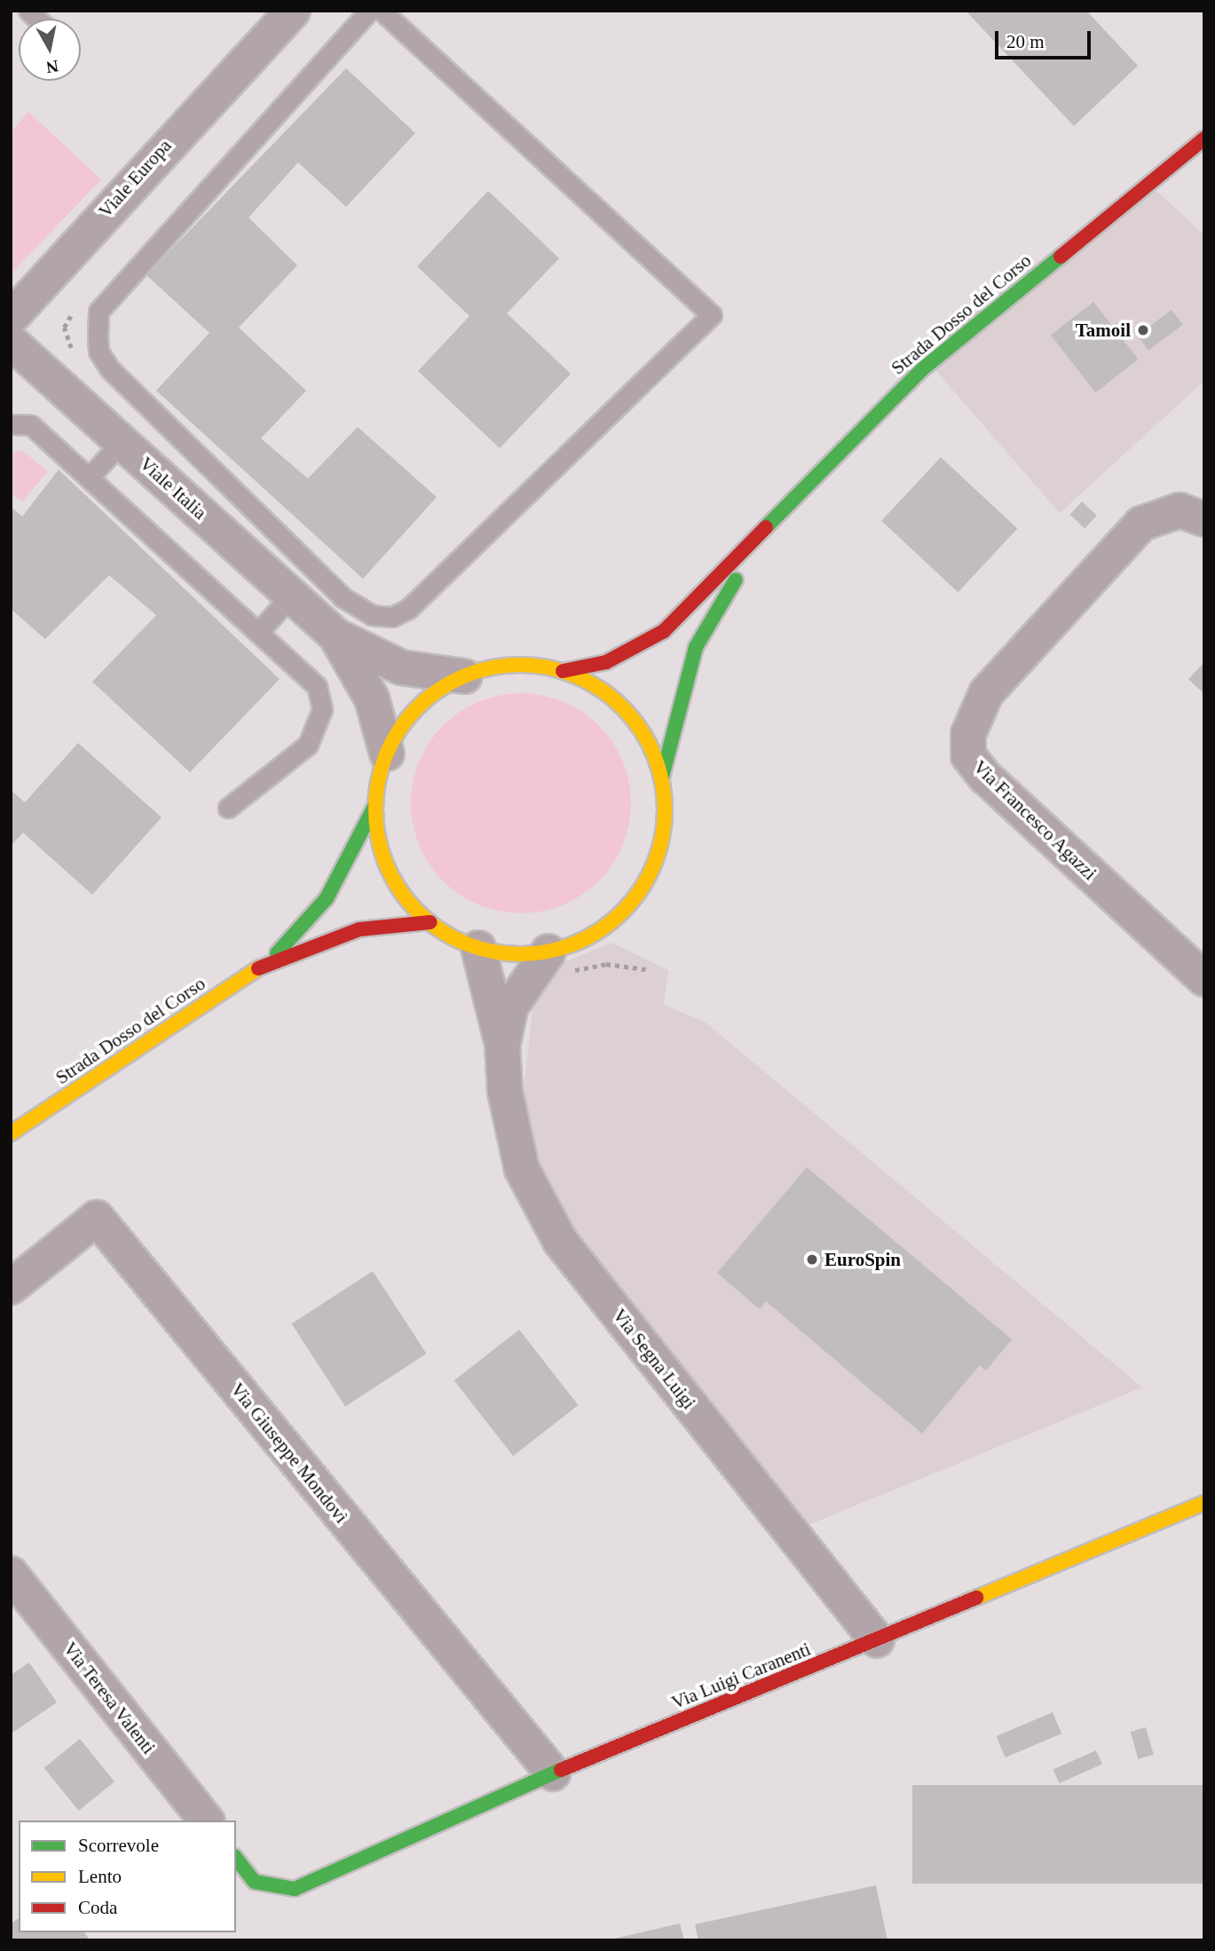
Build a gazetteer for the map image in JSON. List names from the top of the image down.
{
  "streets": {
    "main road": ["Strada Dosso del Corso", "Via Luigi Caranenti"],
    "street": [
      "Viale Europa",
      "Viale Italia",
      "Via Francesco Agazzi",
      "Via Segna Luigi",
      "Via Giuseppe Mondovì",
      "Via Teresa Valenti"
    ]
  },
  "crossings": [
    ["Via Segna Luigi", "Via Luigi Caranenti"],
    ["Via Giuseppe Mondovì", "Via Luigi Caranenti"]
  ],
  "places": ["Tamoil", "EuroSpin"],
  "legend": ["Scorrevole", "Lento", "Coda"],
  "scale_bar": "20 m",
  "north": "bottom"
}
